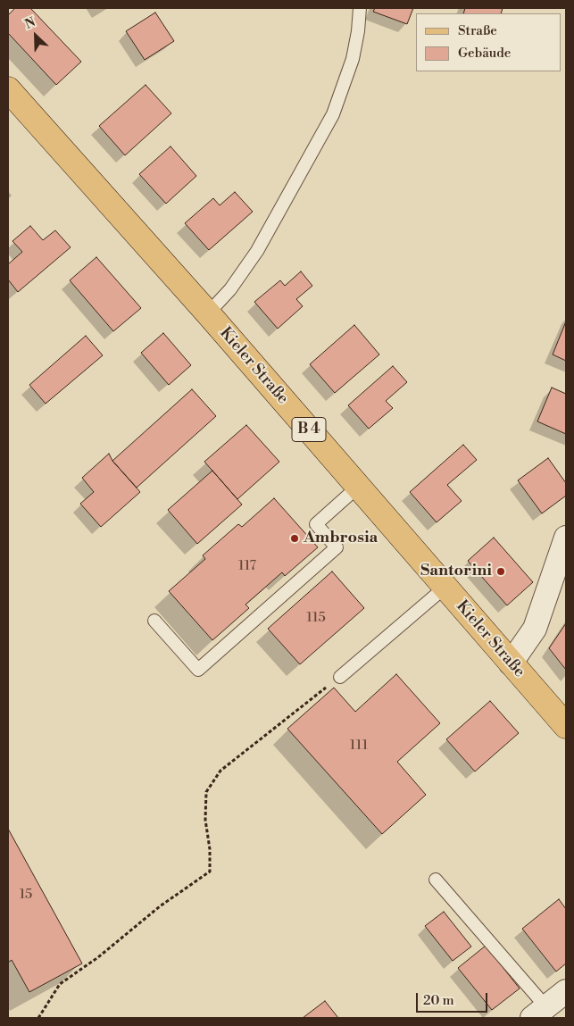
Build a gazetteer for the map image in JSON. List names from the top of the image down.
{
  "streets": {
    "main road": ["Kieler Straße", "B 4"]
  },
  "places": ["Ambrosia", "Santorini"],
  "house_numbers": [
    "117",
    "115",
    "111",
    "15"
  ],
  "legend": ["Straße", "Gebäude"],
  "scale_bar": "20 m",
  "north": "top left"
}
